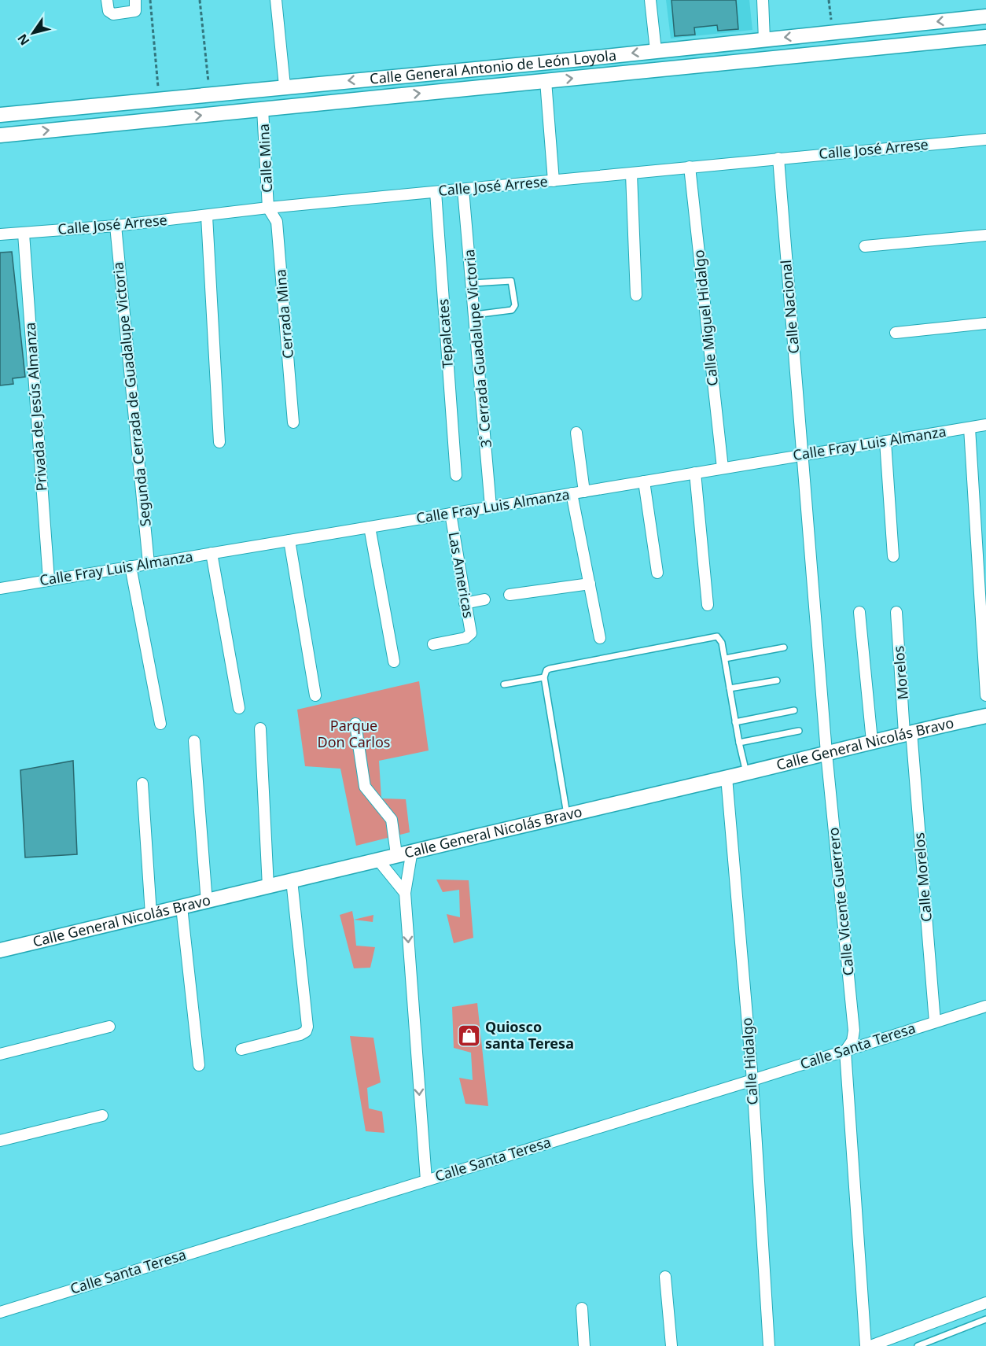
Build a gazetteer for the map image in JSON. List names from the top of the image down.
{
  "streets": {
    "street": [
      "Calle General Antonio de León Loyola",
      "Calle José Arrese",
      "Calle Mina",
      "Calle Nacional",
      "Cerrada Mina",
      "Calle Miguel Hidalgo",
      "Tepalcates",
      "3˚ Cerrada Guadalupe Victoria",
      "Segunda Cerrada de Guadalupe Victoria",
      "Privada de Jesús Almanza",
      "Calle Fray Luis Almanza",
      "Las Americas",
      "Morelos",
      "Calle General Nicolás Bravo",
      "Calle Morelos",
      "Calle Vicente Guerrero",
      "Calle Santa Teresa",
      "Calle Hidalgo"
    ]
  },
  "crossings": [
    ["Calle General Antonio de León Loyola", "Calle Mina"],
    ["Calle José Arrese", "Calle Mina"],
    ["Calle José Arrese", "Calle Nacional"],
    ["Calle José Arrese", "Cerrada Mina"],
    ["Calle José Arrese", "Calle Miguel Hidalgo"],
    ["Calle José Arrese", "Tepalcates"],
    ["Calle José Arrese", "3˚ Cerrada Guadalupe Victoria"],
    ["Calle José Arrese", "Segunda Cerrada de Guadalupe Victoria"],
    ["Calle José Arrese", "Privada de Jesús Almanza"],
    ["Calle Mina", "Cerrada Mina"],
    ["Calle Nacional", "Calle Fray Luis Almanza"],
    ["Calle Nacional", "Calle Vicente Guerrero"],
    ["Calle Miguel Hidalgo", "Calle Fray Luis Almanza"],
    ["3˚ Cerrada Guadalupe Victoria", "Calle Fray Luis Almanza"],
    ["Segunda Cerrada de Guadalupe Victoria", "Calle Fray Luis Almanza"],
    ["Privada de Jesús Almanza", "Calle Fray Luis Almanza"],
    ["Calle Fray Luis Almanza", "Las Americas"],
    ["Calle Fray Luis Almanza", "Calle Vicente Guerrero"],
    ["Morelos", "Calle General Nicolás Bravo"],
    ["Morelos", "Calle Morelos"],
    ["Calle General Nicolás Bravo", "Calle Morelos"],
    ["Calle General Nicolás Bravo", "Calle Vicente Guerrero"],
    ["Calle General Nicolás Bravo", "Calle Hidalgo"],
    ["Calle Morelos", "Calle Santa Teresa"],
    ["Calle Vicente Guerrero", "Calle Santa Teresa"],
    ["Calle Santa Teresa", "Calle Hidalgo"]
  ],
  "parks": ["Parque Don Carlos"],
  "places": {
    "shop": ["Quiosco santa Teresa"]
  },
  "north": "bottom left"
}
